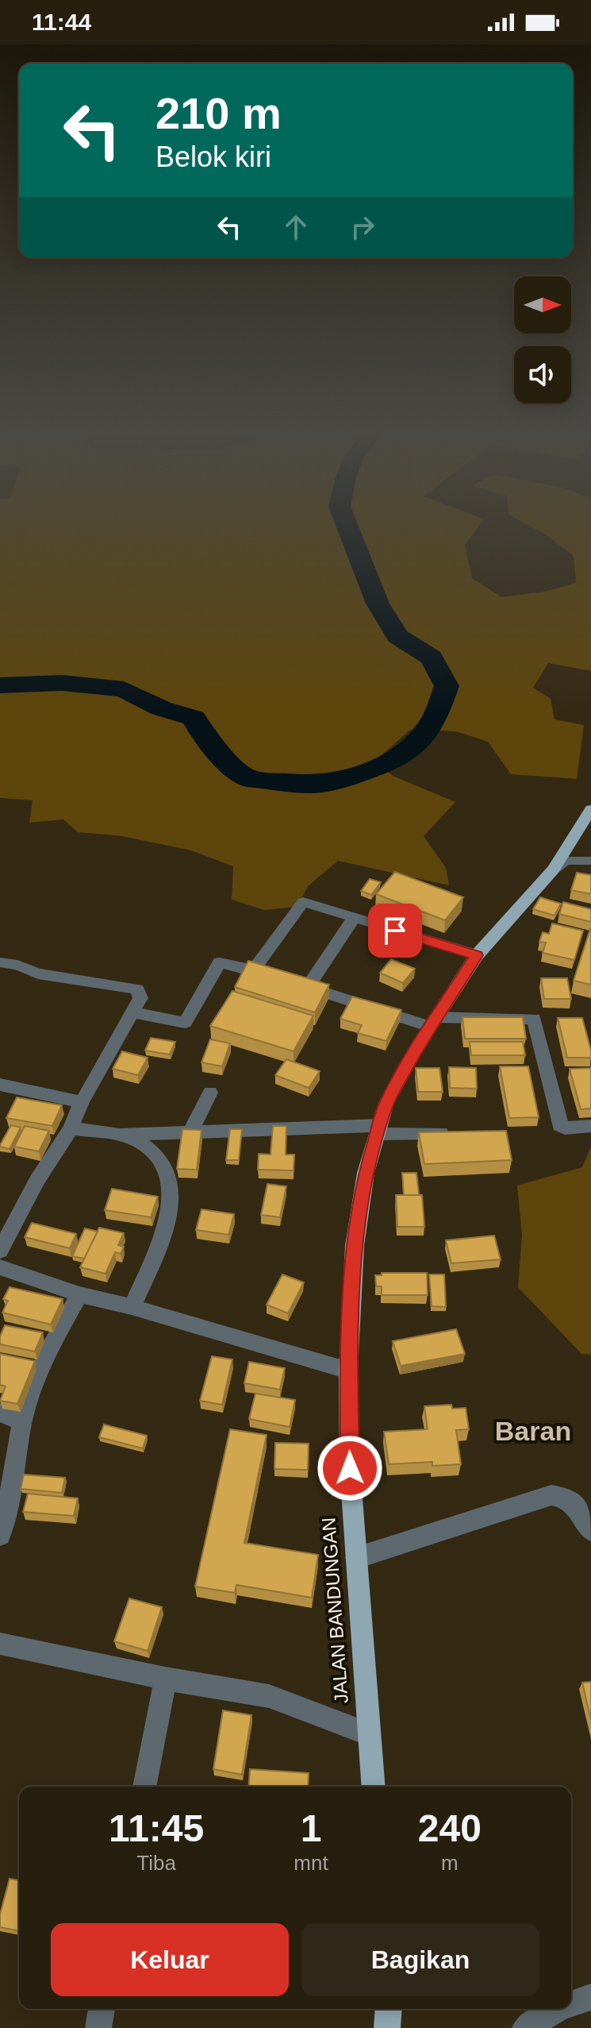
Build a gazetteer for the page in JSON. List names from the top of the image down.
{
  "streets": {
    "main road": ["JALAN BANDUNGAN"]
  },
  "districts": ["Baran"],
  "north": "right",
  "page": {
    "status": "11:44",
    "turn": ["210 m", "Belok kiri"],
    "eta": [
      "11:45",
      "Tiba",
      "1",
      "mnt",
      "240",
      "m"
    ],
    "buttons": ["Keluar", "Bagikan"]
  }
}
